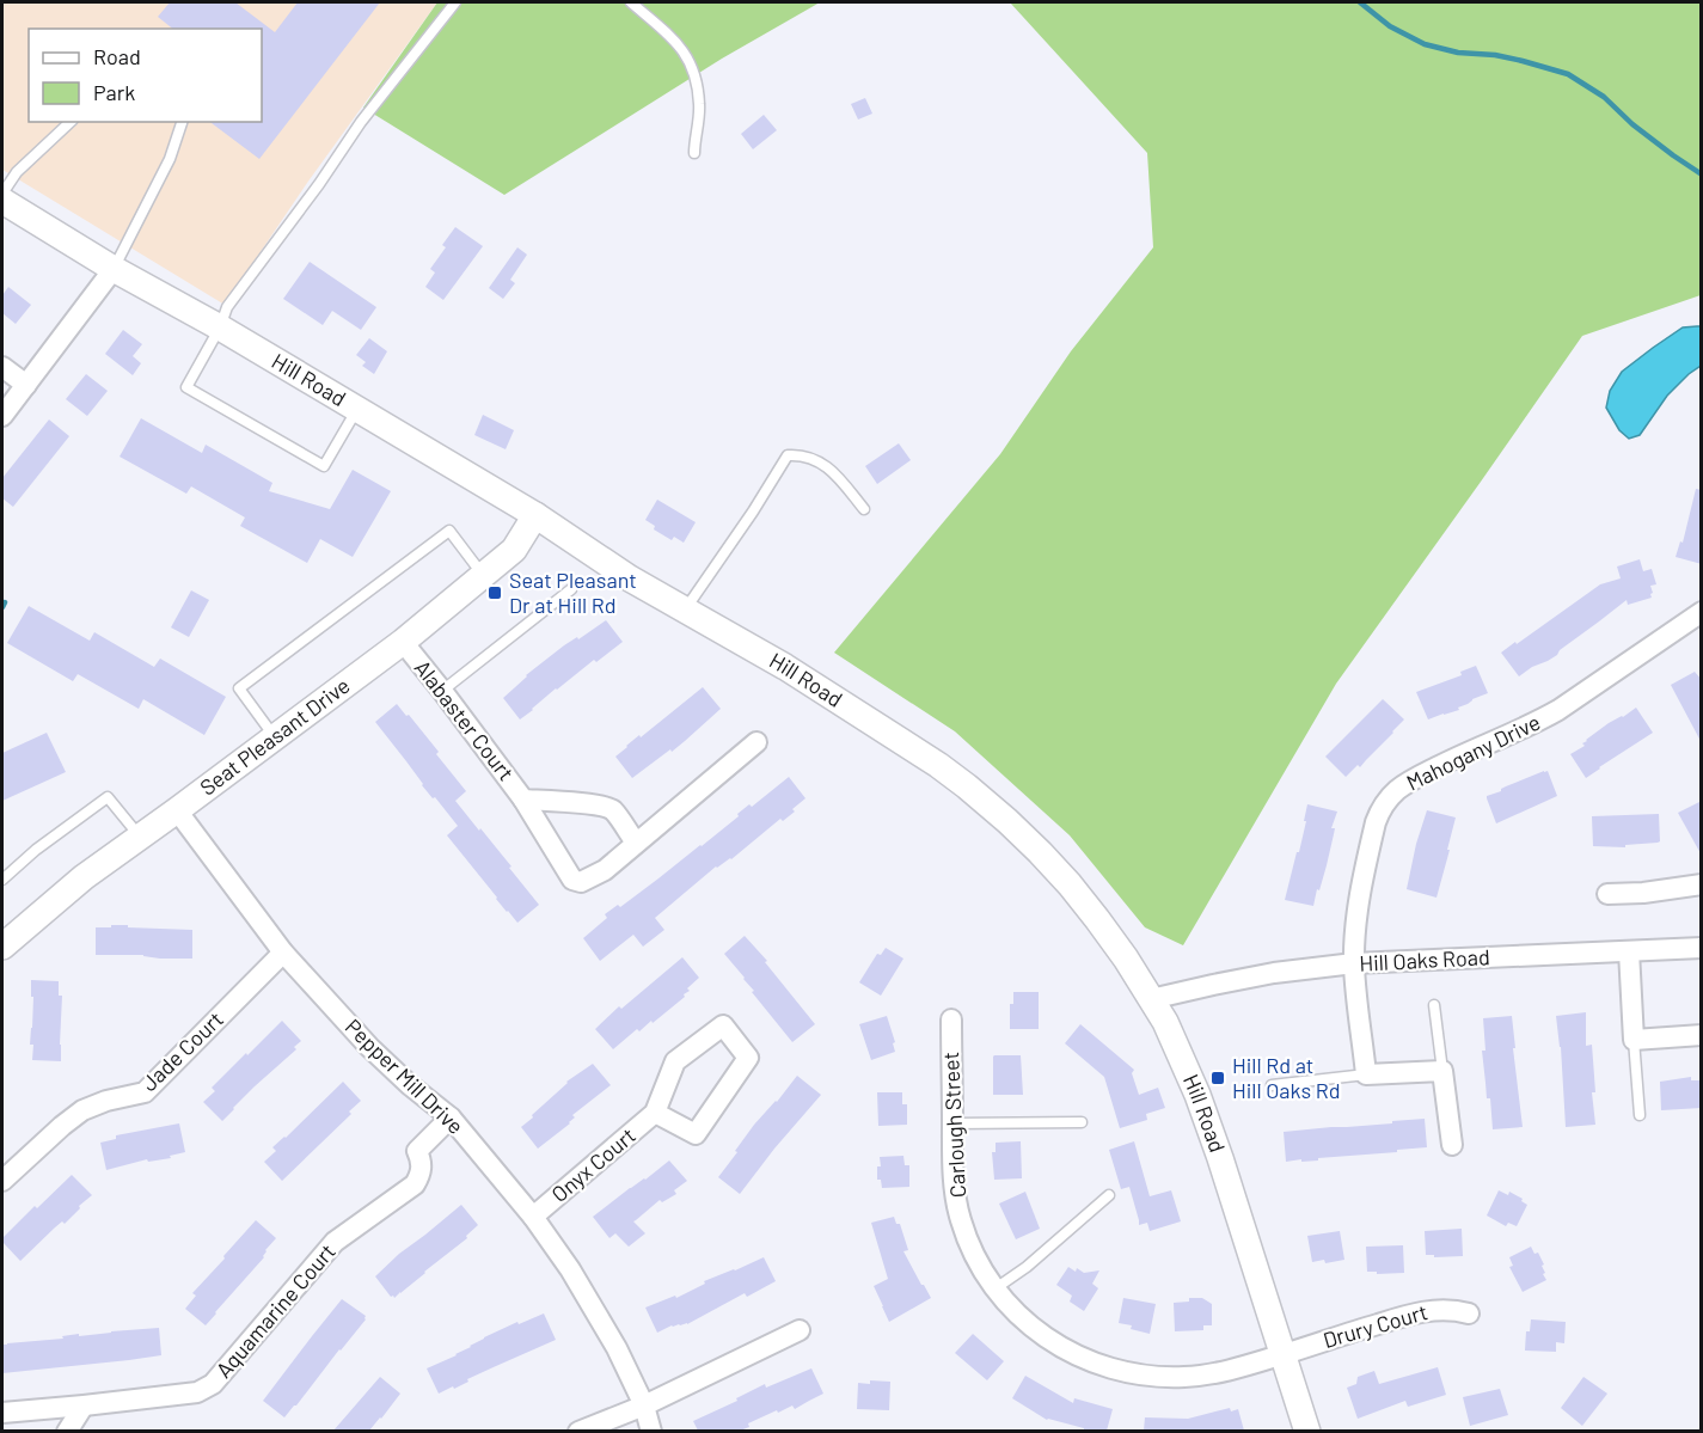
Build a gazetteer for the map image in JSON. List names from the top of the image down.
{
  "streets": {
    "street": [
      "Hill Road",
      "Alabaster Court",
      "Seat Pleasant Drive",
      "Mahogany Drive",
      "Hill Oaks Road",
      "Jade Court",
      "Pepper Mill Drive",
      "Carlough Street",
      "Onyx Court",
      "Aquamarine Court",
      "Drury Court"
    ]
  },
  "crossings": [
    ["Hill Road", "Seat Pleasant Drive"],
    ["Hill Road", "Hill Oaks Road"],
    ["Hill Road", "Carlough Street"],
    ["Hill Road", "Drury Court"],
    ["Alabaster Court", "Seat Pleasant Drive"],
    ["Seat Pleasant Drive", "Pepper Mill Drive"],
    ["Mahogany Drive", "Hill Oaks Road"],
    ["Jade Court", "Pepper Mill Drive"],
    ["Pepper Mill Drive", "Onyx Court"],
    ["Pepper Mill Drive", "Aquamarine Court"],
    ["Carlough Street", "Drury Court"]
  ],
  "places": {
    "transit": ["Seat Pleasant Dr at Hill Rd", "Hill Rd at Hill Oaks Rd"]
  },
  "legend": ["Road", "Park"]
}
